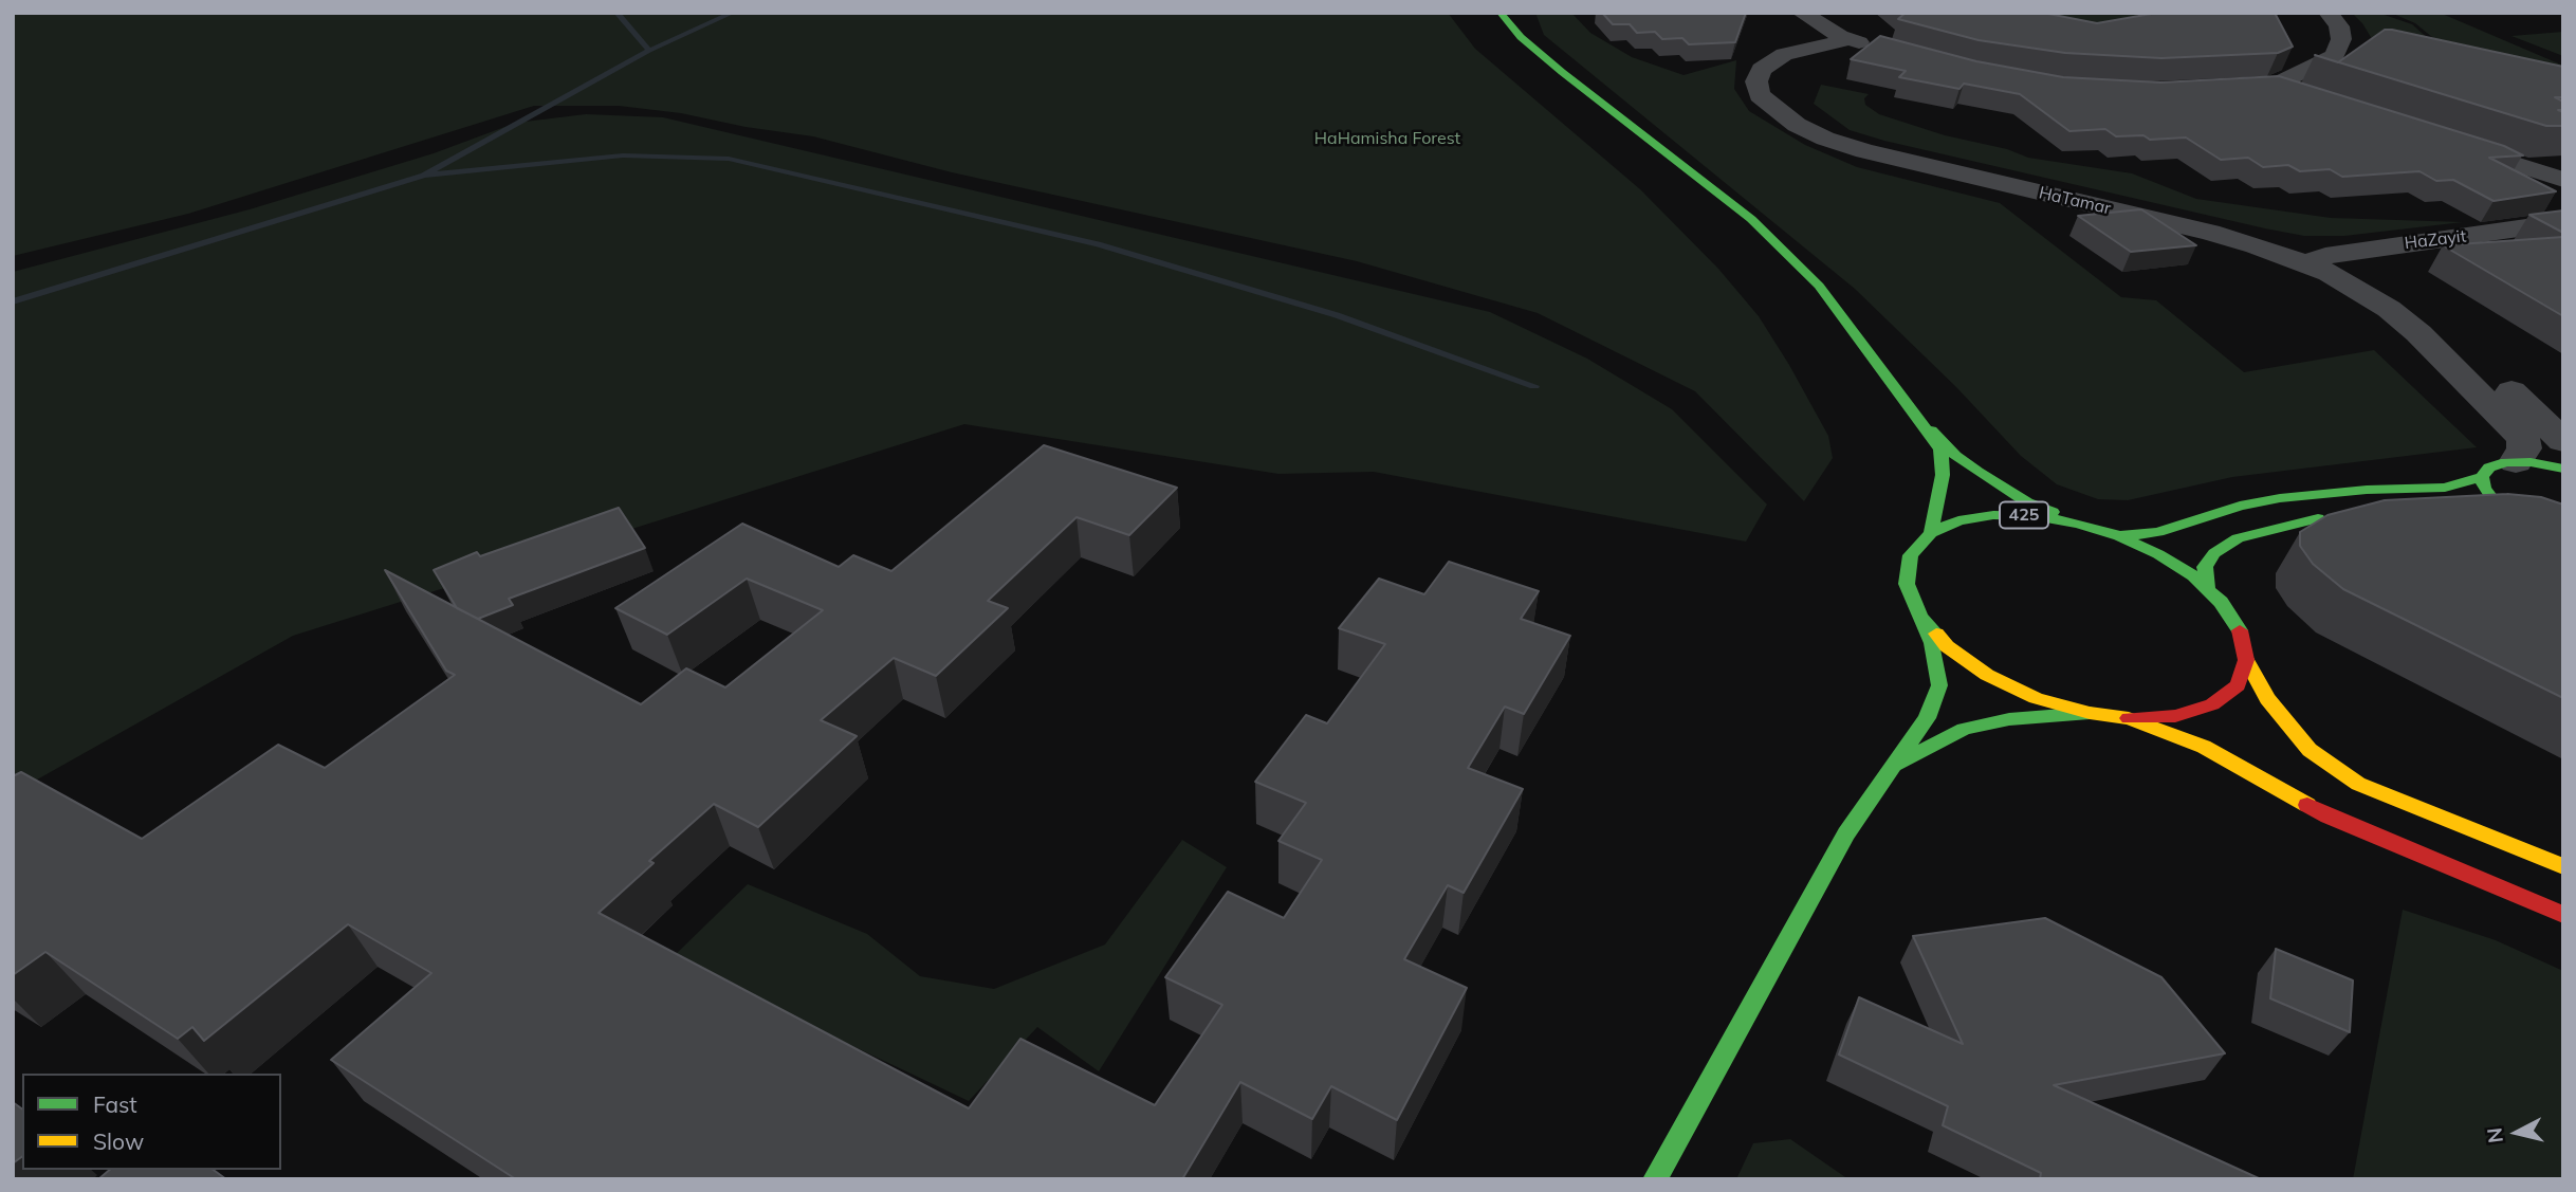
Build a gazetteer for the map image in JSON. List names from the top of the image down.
{
  "streets": {
    "main road": ["425"],
    "street": ["HaTamar", "HaZayit"]
  },
  "crossings": [
    ["HaTamar", "HaZayit"]
  ],
  "parks": ["HaHamisha Forest"],
  "legend": ["Fast", "Slow"],
  "north": "left"
}
